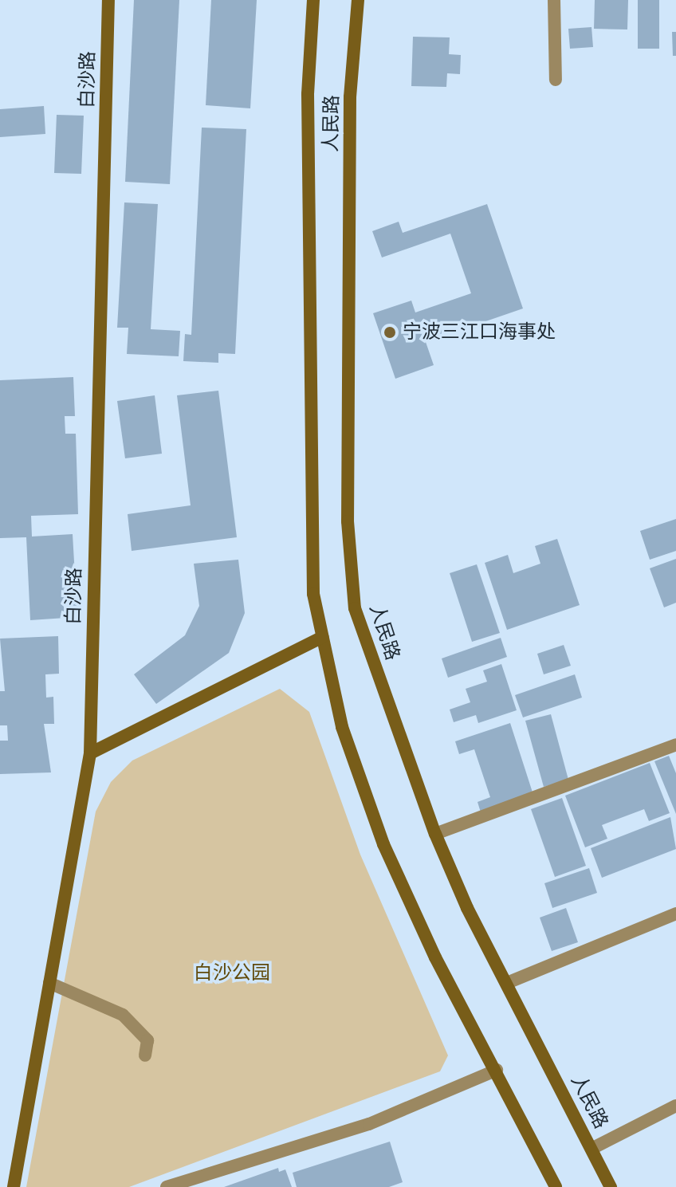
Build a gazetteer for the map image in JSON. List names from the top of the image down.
{
  "streets": {
    "main road": ["白沙路", "人民路"]
  },
  "parks": ["白沙公园"],
  "places": ["宁波三江口海事处"]
}
